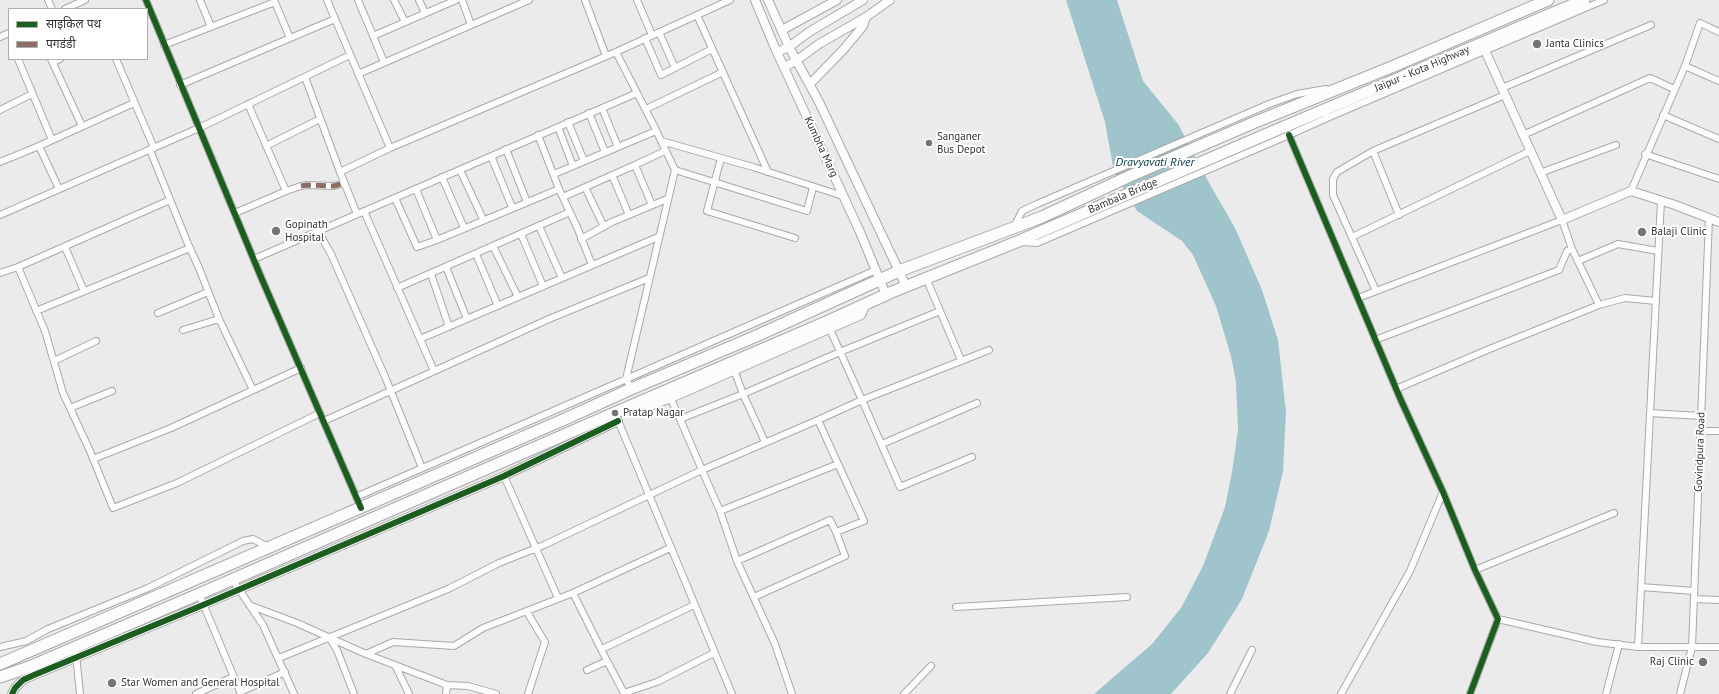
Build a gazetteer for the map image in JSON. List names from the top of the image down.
{
  "streets": {
    "highway": ["Jaipur - Kota Highway", "Bambala Bridge"],
    "street": ["Kumbha Marg", "Govindpura Road"]
  },
  "crossings": [
    ["Jaipur - Kota Highway", "Bambala Bridge"],
    ["Kumbha Marg", "Bambala Bridge"]
  ],
  "water": ["Dravyavati River"],
  "places": [
    "Janta Clinics",
    "Sanganer Bus Depot",
    "Gopinath Hospital",
    "Balaji Clinic",
    "Pratap Nagar",
    "Raj Clinic",
    "Star Women and General Hospital"
  ],
  "legend": ["साइकिल पथ", "पगडंडी"]
}
